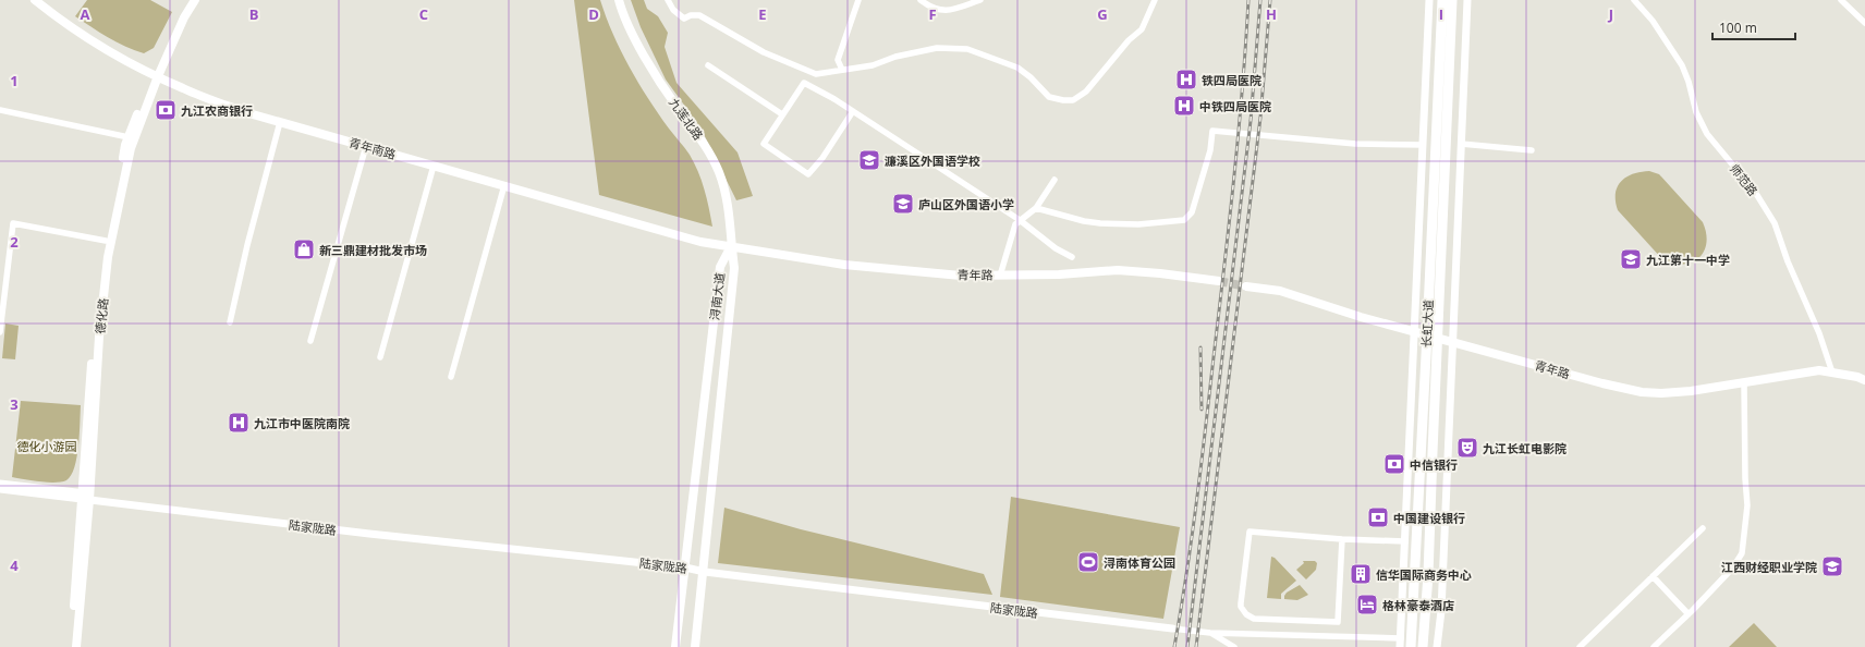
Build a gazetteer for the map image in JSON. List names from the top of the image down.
{
  "streets": {
    "highway": ["长虹大道"],
    "main road": [
      "九莲北路",
      "青年南路",
      "青年路",
      "浔南大道",
      "德化路"
    ],
    "street": ["师范路", "陆家陇路"]
  },
  "crossings": [
    ["九莲北路", "青年南路"],
    ["九莲北路", "青年路"],
    ["九莲北路", "浔南大道"],
    ["青年南路", "青年路"],
    ["青年南路", "浔南大道"],
    ["青年南路", "德化路"],
    ["师范路", "青年路"],
    ["青年路", "浔南大道"],
    ["青年路", "长虹大道"],
    ["浔南大道", "陆家陇路"],
    ["德化路", "陆家陇路"]
  ],
  "parks": ["德化小游园"],
  "places": {
    "hospital": ["铁四局医院", "中铁四局医院", "九江市中医院南院"],
    "bank": ["九江农商银行", "中信银行", "中国建设银行"],
    "school or university": [
      "濂溪区外国语学校",
      "庐山区外国语小学",
      "九江第十一中学",
      "江西财经职业学院"
    ],
    "shop": ["新三鼎建材批发市场"],
    "theatre": ["九江长虹电影院"],
    "sports": ["浔南体育公园"],
    "building": ["信华国际商务中心"],
    "hotel": ["格林豪泰酒店"]
  },
  "scale_bar": "100 m",
  "grid": {
    "columns": [
      "A",
      "B",
      "C",
      "D",
      "E",
      "F",
      "G",
      "H",
      "I",
      "J"
    ],
    "rows": [
      "1",
      "2",
      "3",
      "4"
    ]
  }
}
